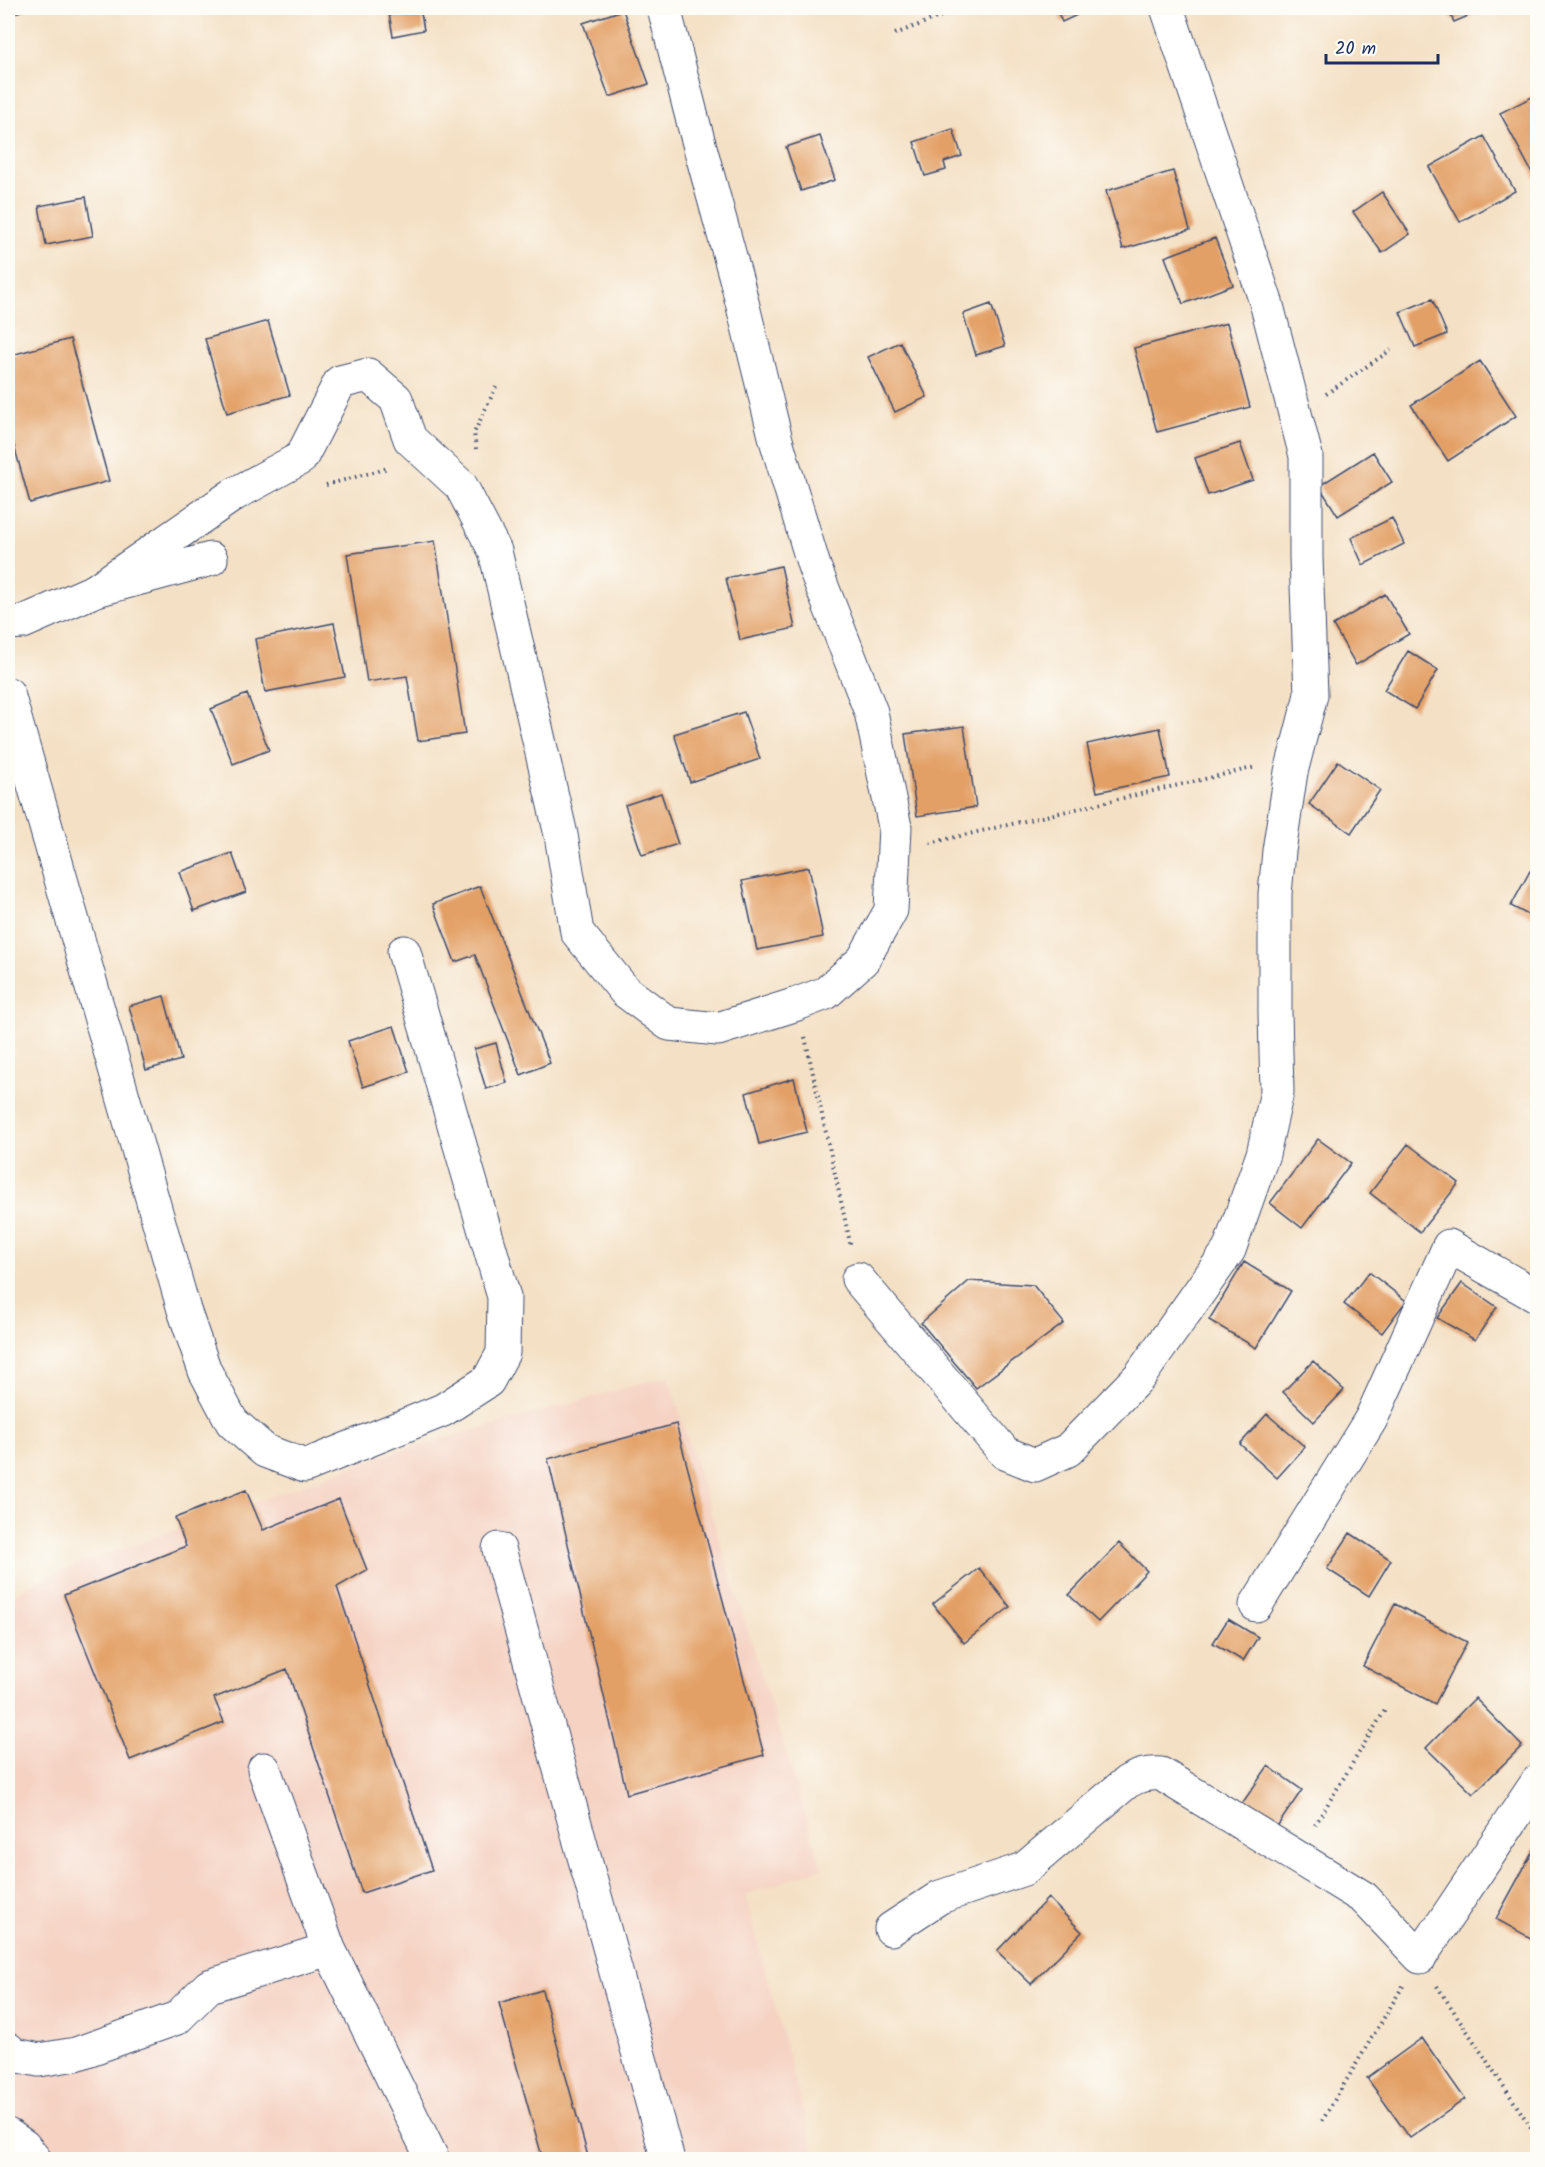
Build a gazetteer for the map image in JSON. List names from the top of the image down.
{
  "scale_bar": "20 m"
}
